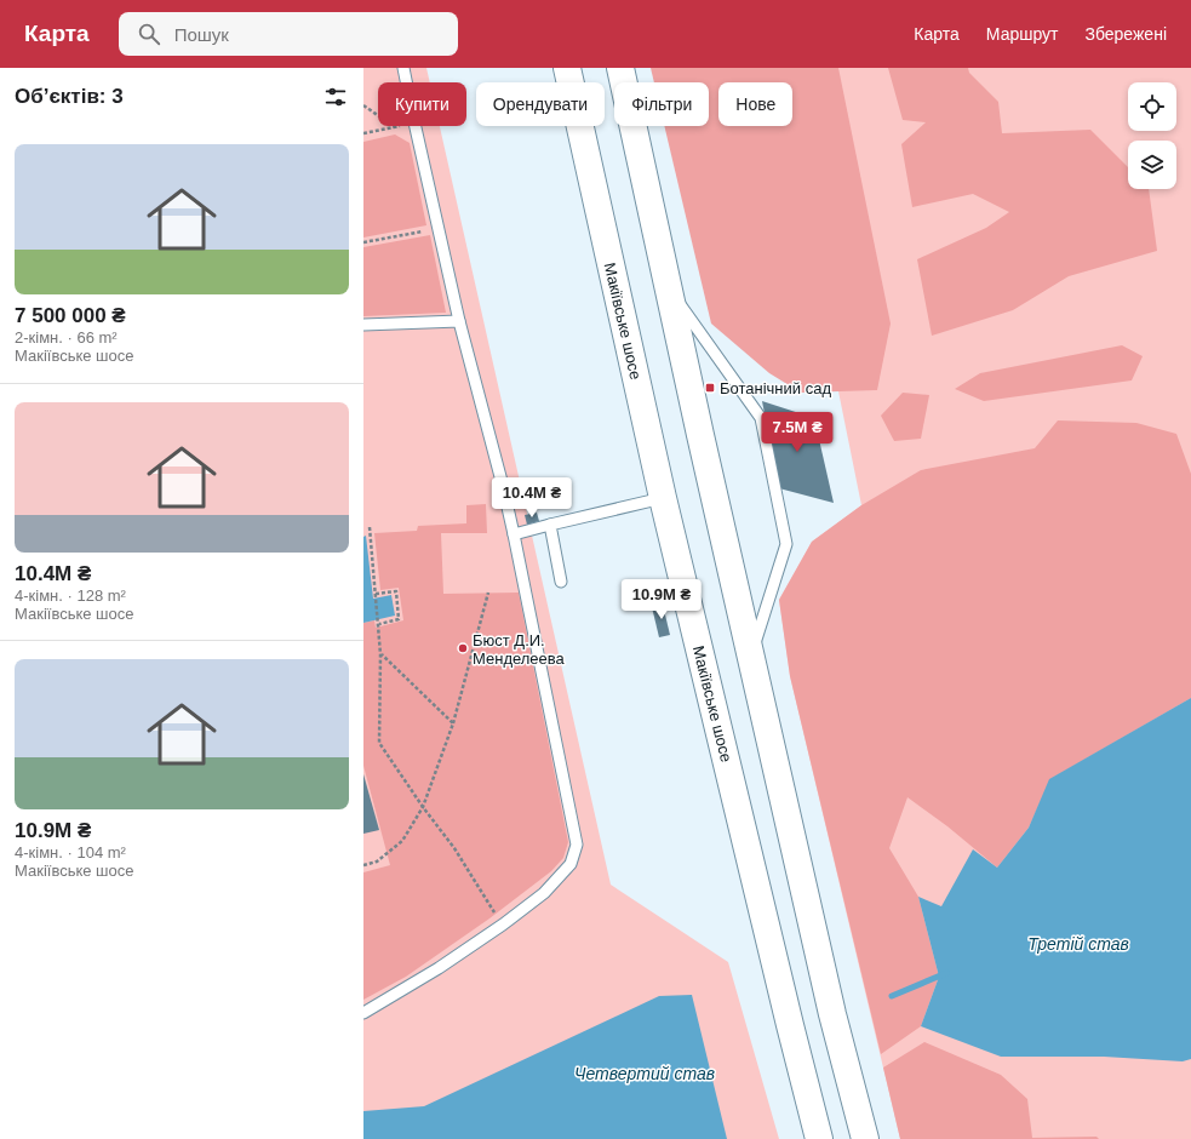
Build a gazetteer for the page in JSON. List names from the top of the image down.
{
  "streets": {
    "main road": ["Макіївське шосе"]
  },
  "water": ["Третій став", "Четвертий став"],
  "places": {
    "transit": ["Ботанічний сад"],
    "other": ["Бюст Д.И. Менделеева"]
  },
  "page": {
    "header": "Карта",
    "search": "Пошук",
    "nav": ["Карта", "Маршрут", "Збережені"],
    "heading": "Об’єктів: 3",
    "chip": [
      "Купити",
      "Орендувати",
      "Фільтри",
      "Нове"
    ],
    "list": [
      {
        "name": "7 500 000 ₴",
        "note": "2-кімн. · 66 m² · Макіївське шосе"
      },
      {
        "name": "10.4M ₴",
        "note": "4-кімн. · 128 m² · Макіївське шосе"
      },
      {
        "name": "10.9M ₴",
        "note": "4-кімн. · 104 m² · Макіївське шосе"
      }
    ],
    "price": ["7.5M ₴", "10.4M ₴", "10.9M ₴"]
  }
}
